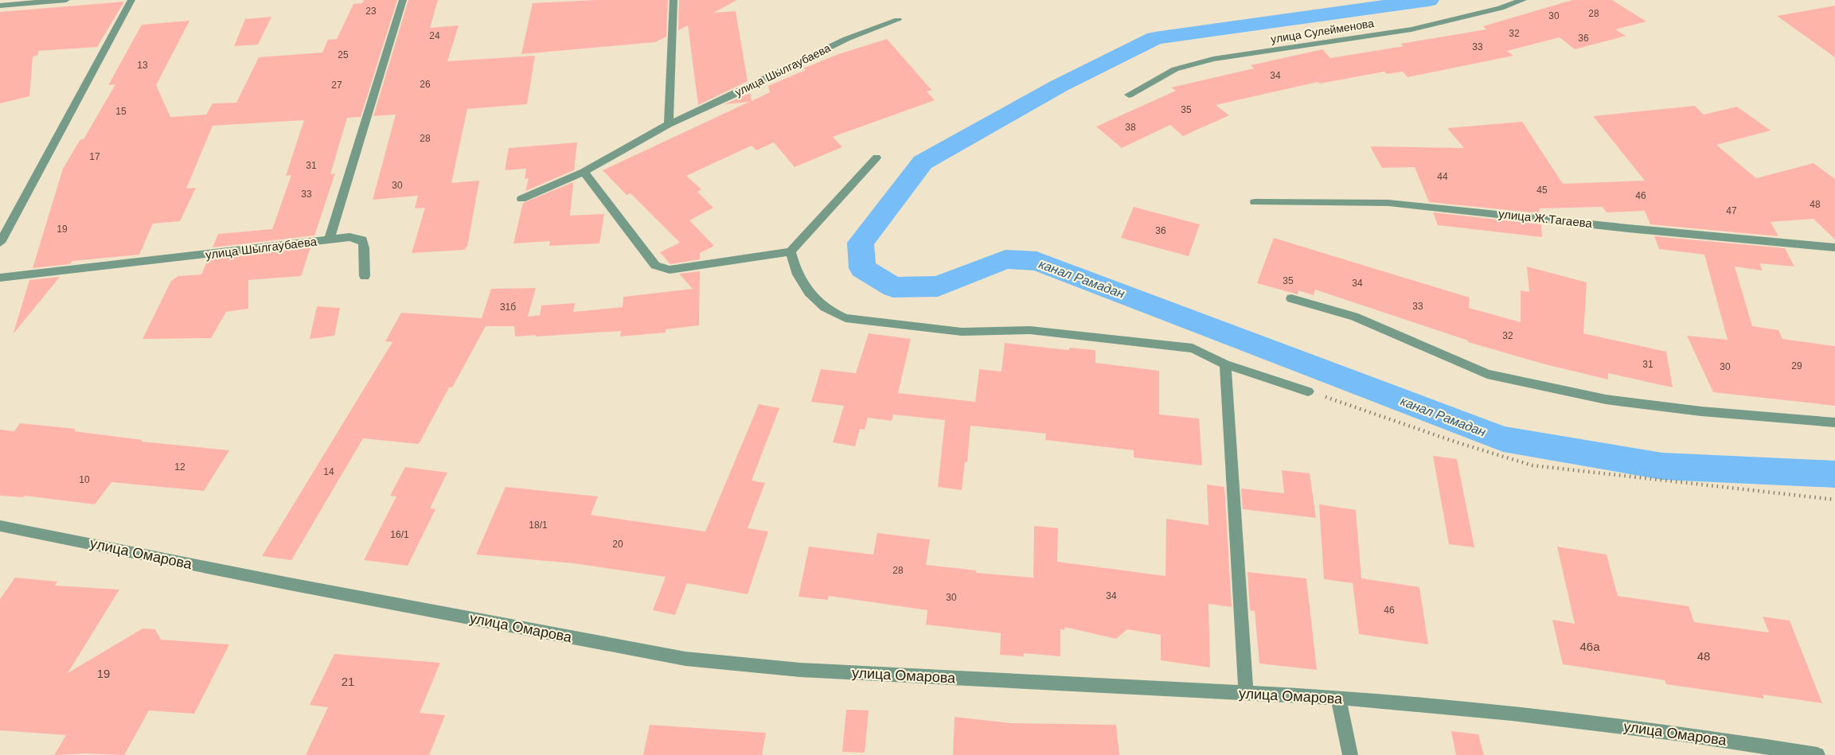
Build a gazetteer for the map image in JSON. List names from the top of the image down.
{
  "streets": {
    "street": [
      "улица Сулейменова",
      "улица Шылгаубаева",
      "улица Ж.Тагаева",
      "улица Омарова"
    ]
  },
  "water": ["канал Рамадан"],
  "house_numbers": [
    "23",
    "28",
    "30",
    "32",
    "24",
    "36",
    "33",
    "25",
    "13",
    "34",
    "26",
    "27",
    "35",
    "15",
    "38",
    "28",
    "17",
    "31",
    "44",
    "30",
    "45",
    "33",
    "46",
    "48",
    "47",
    "19",
    "36",
    "35",
    "34",
    "33",
    "31б",
    "32",
    "31",
    "29",
    "30",
    "12",
    "14",
    "10",
    "18/1",
    "16/1",
    "20",
    "28",
    "34",
    "30",
    "46",
    "46а",
    "48",
    "19",
    "21"
  ]
}
